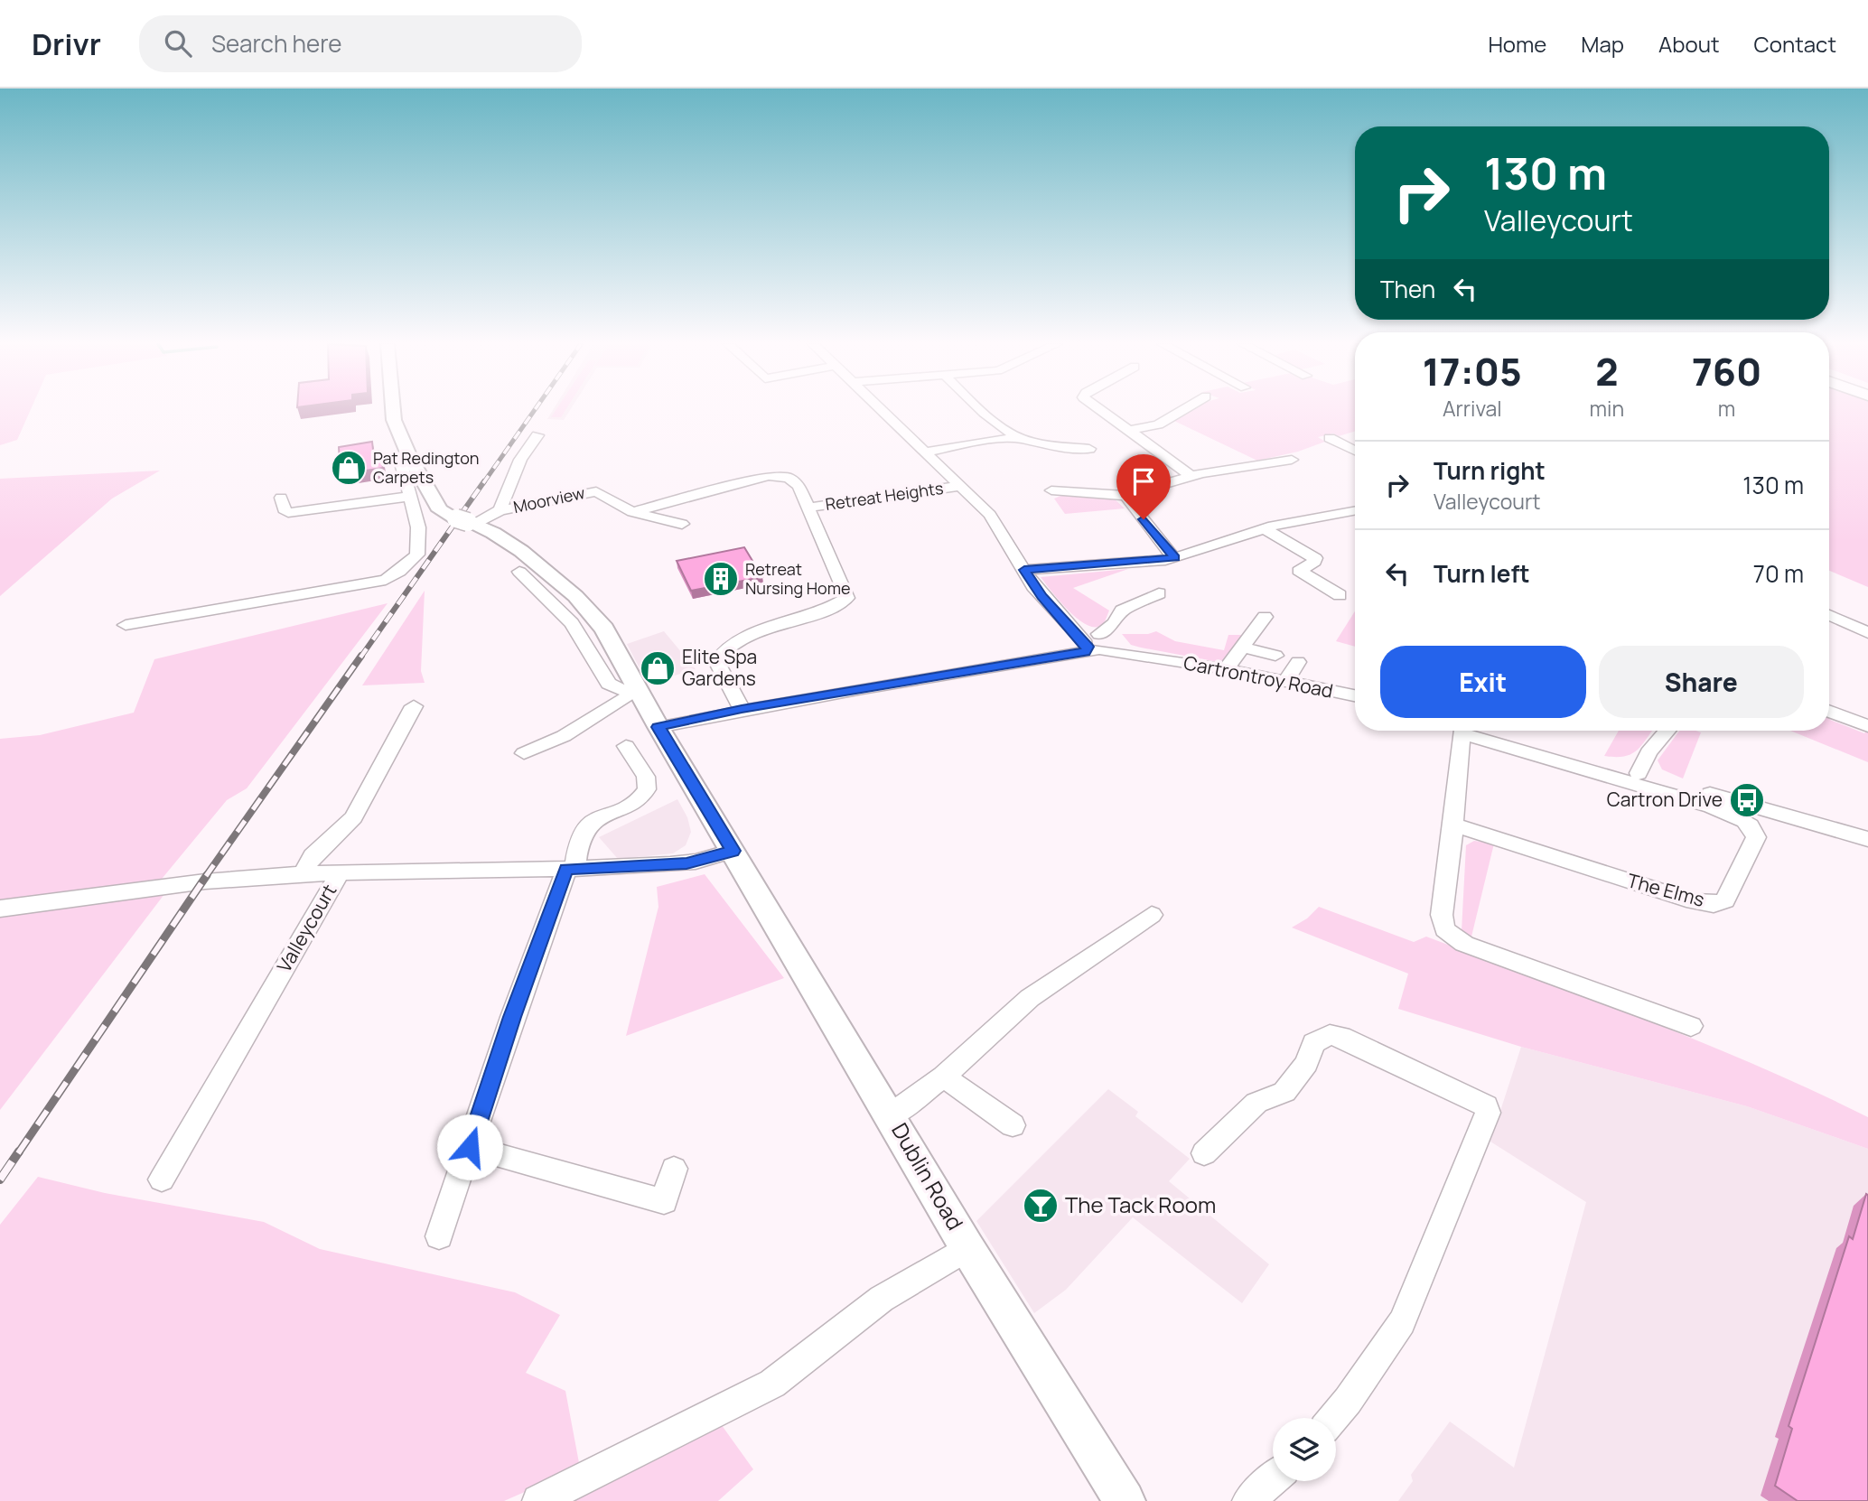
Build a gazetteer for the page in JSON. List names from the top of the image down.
{
  "streets": {
    "main road": ["Dublin Road"],
    "street": [
      "Retreat Heights",
      "Moorview",
      "Cartrontroy Road",
      "The Elms",
      "Valleycourt"
    ]
  },
  "crossings": [
    ["Retreat Heights", "Moorview"],
    ["Valleycourt", "Dublin Road"]
  ],
  "places": {
    "shop": ["Pat Redington Carpets", "Elite Spa Gardens"],
    "building": ["Retreat Nursing Home"],
    "bus stop": ["Cartron Drive"],
    "bar": ["The Tack Room"]
  },
  "page": {
    "header": "Drivr",
    "search": "Search here",
    "nav": [
      "Home",
      "Map",
      "About",
      "Contact"
    ],
    "turn": ["130 m", "Valleycourt"],
    "then": "Then",
    "eta": [
      "17:05",
      "Arrival",
      "2",
      "min",
      "760",
      "m"
    ],
    "list": [
      {
        "name": "Turn right",
        "note": "Valleycourt",
        "value": "130 m"
      },
      {
        "name": "Turn left",
        "value": "70 m"
      }
    ],
    "buttons": ["Exit", "Share"]
  }
}
